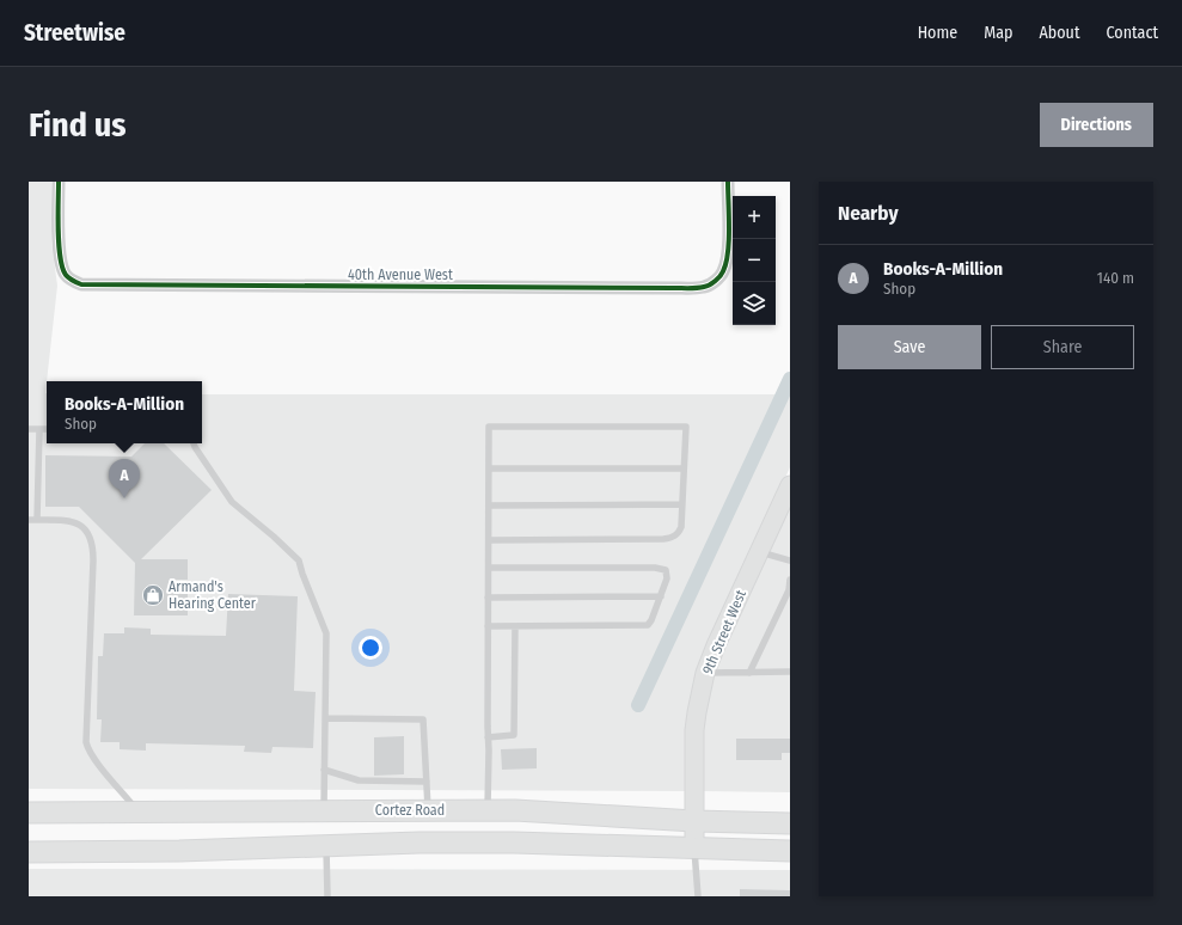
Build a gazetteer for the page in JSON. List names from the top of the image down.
{
  "streets": {
    "main road": ["9th Street West", "Cortez Road"],
    "street": ["40th Avenue West"]
  },
  "crossings": [
    ["9th Street West", "Cortez Road"]
  ],
  "places": {
    "shop": ["Armand's Hearing Center"]
  },
  "page": {
    "header": "Streetwise",
    "nav": [
      "Home",
      "Map",
      "About",
      "Contact"
    ],
    "buttons": [
      "Directions",
      ["Save", "Share"]
    ],
    "title": "Find us",
    "heading": "Nearby",
    "map_buttons": ["+", "−"],
    "list": [
      {
        "mark": "A",
        "name": "Books-A-Million",
        "note": "Shop",
        "value": "140 m"
      }
    ],
    "popup": ["Books-A-Million", "Shop"],
    "pins": "A"
  }
}
